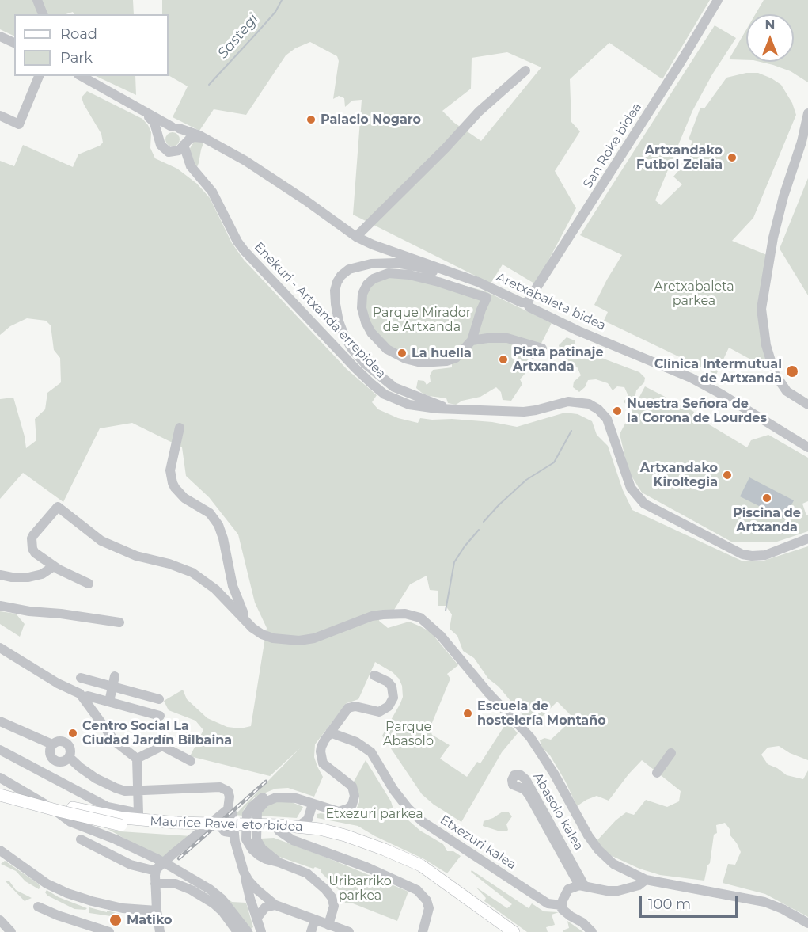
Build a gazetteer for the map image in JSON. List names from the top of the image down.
{
  "streets": {
    "main road": ["Maurice Ravel etorbidea"],
    "street": [
      "San Roke bidea",
      "Aretxabaleta bidea",
      "Enekuri - Artxanda errepidea",
      "Abasolo kalea",
      "Etxezuri kalea"
    ]
  },
  "crossings": [
    ["San Roke bidea", "Aretxabaleta bidea"],
    ["Aretxabaleta bidea", "Enekuri - Artxanda errepidea"]
  ],
  "water": ["Sastegi"],
  "parks": [
    "Aretxabaleta parkea",
    "Parque Mirador de Artxanda",
    "Parque Abasolo",
    "Etxezuri parkea",
    "Uribarriko parkea"
  ],
  "places": [
    "Palacio Nogaro",
    "Artxandako Futbol Zelaia",
    "La huella",
    "Pista patinaje Artxanda",
    "Clínica Intermutual de Artxanda",
    "Nuestra Señora de la Corona de Lourdes",
    "Artxandako Kiroltegia",
    "Piscina de Artxanda",
    "Escuela de hostelería Montaño",
    "Centro Social La Ciudad Jardín Bilbaina",
    "Matiko"
  ],
  "legend": ["Road", "Park"],
  "scale_bar": "100 m",
  "north": "top"
}
